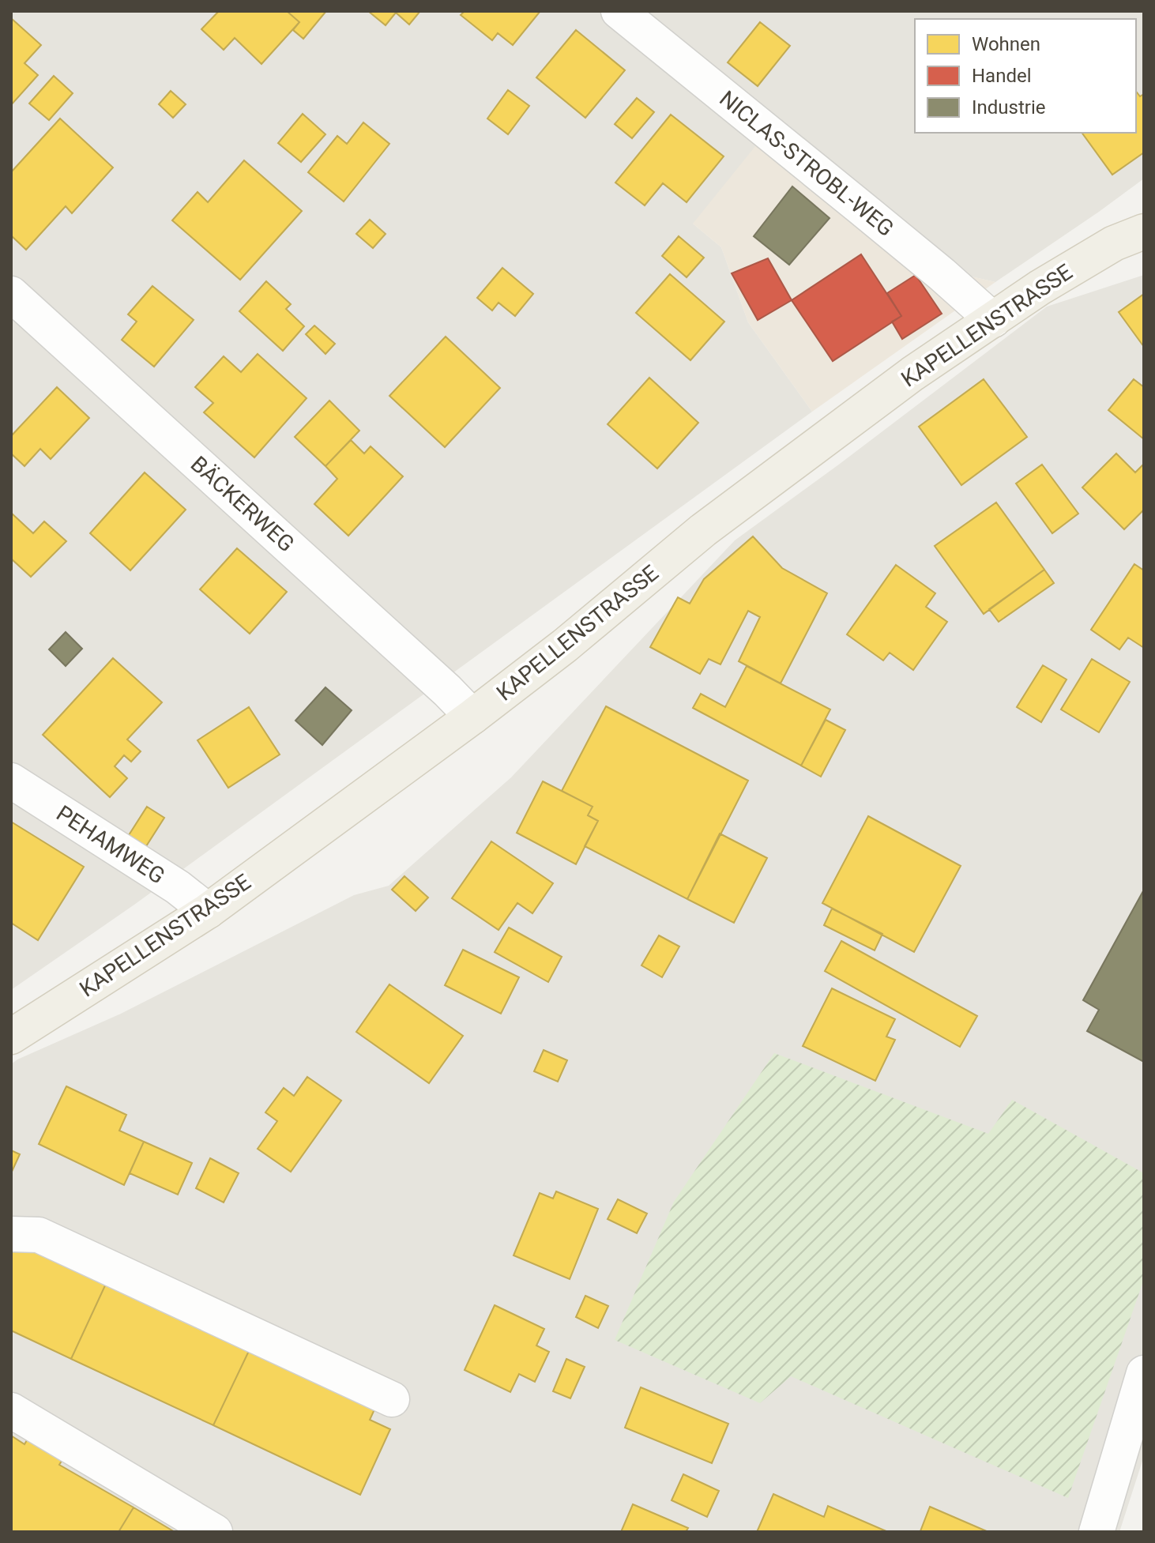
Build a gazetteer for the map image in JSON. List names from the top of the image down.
{
  "streets": {
    "main road": ["KAPELLENSTRASSE"],
    "street": ["NICLAS-STROBL-WEG", "BÄCKERWEG", "PEHAMWEG"]
  },
  "crossings": [
    ["NICLAS-STROBL-WEG", "KAPELLENSTRASSE"],
    ["KAPELLENSTRASSE", "BÄCKERWEG"],
    ["KAPELLENSTRASSE", "PEHAMWEG"]
  ],
  "legend": ["Wohnen", "Handel", "Industrie"]
}
